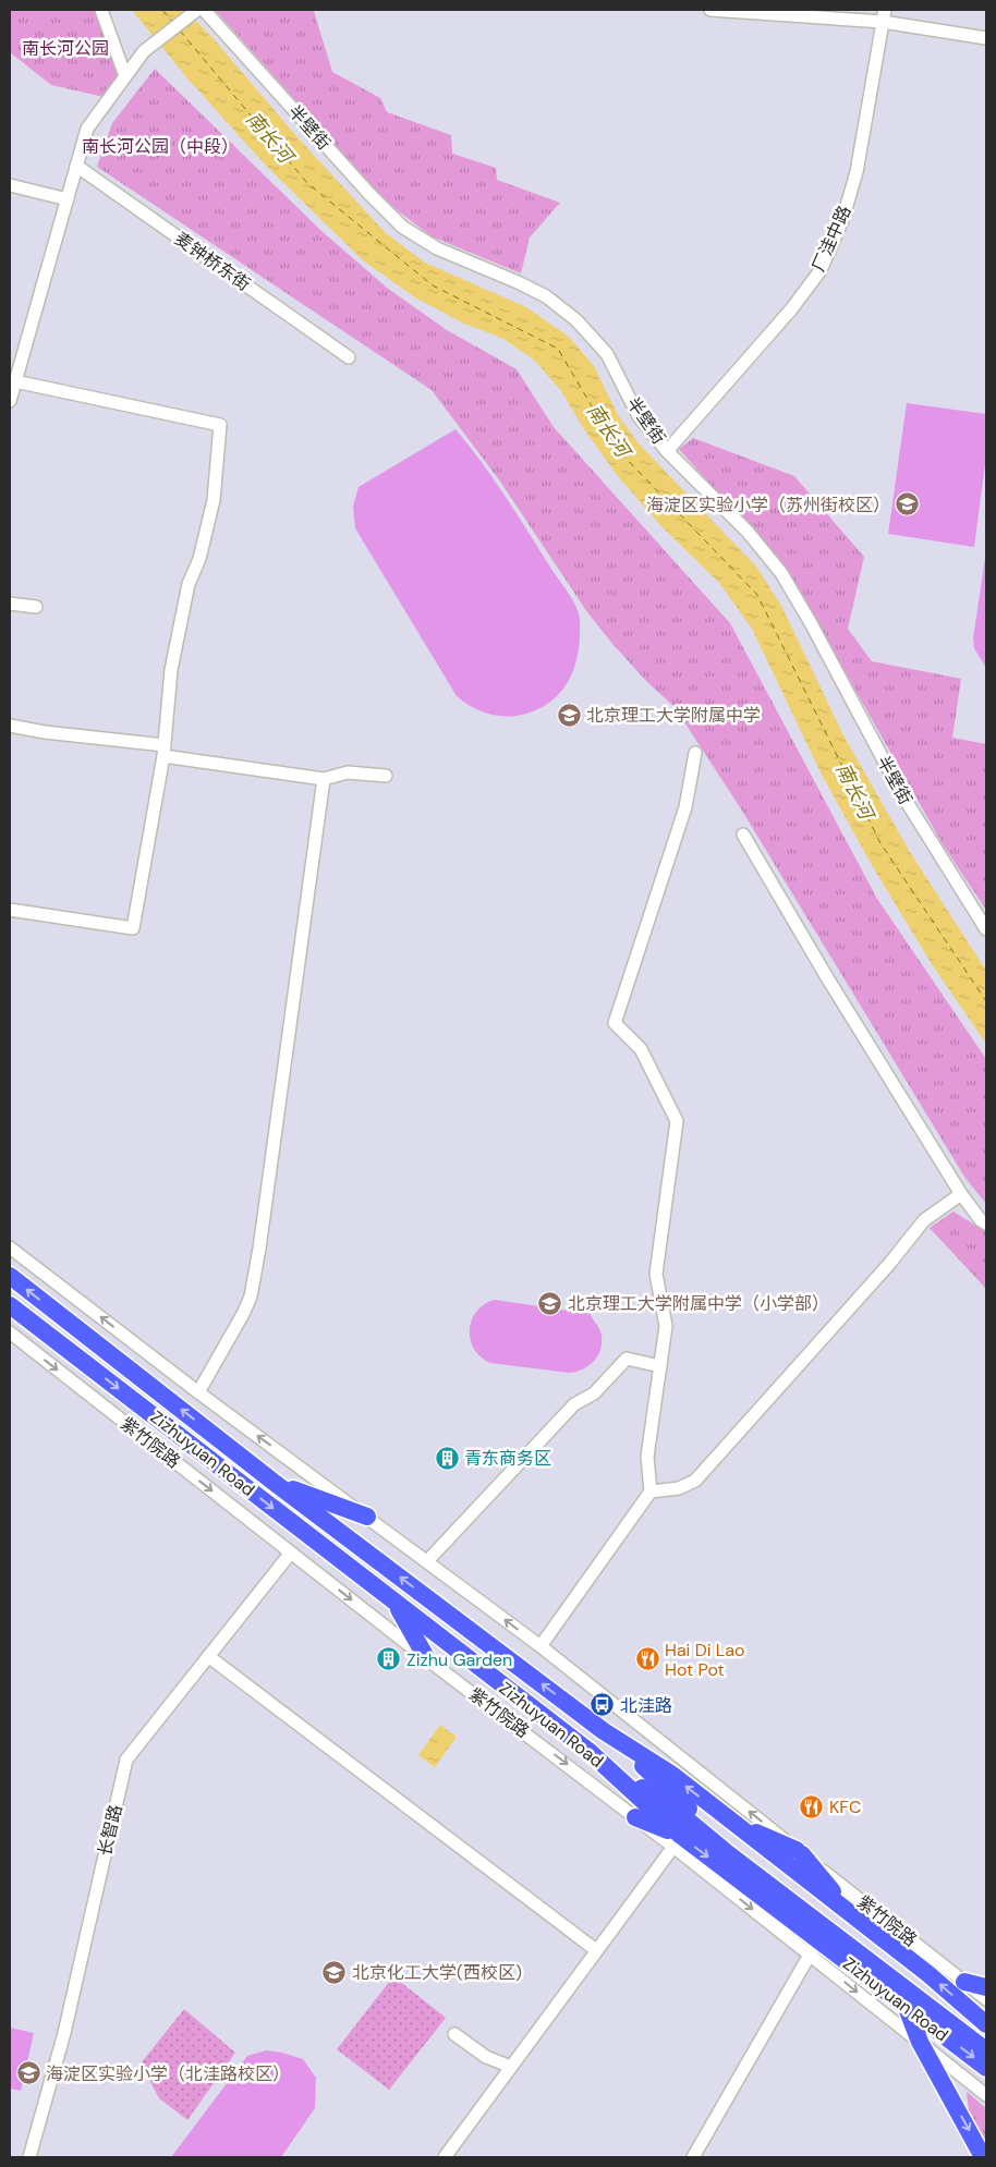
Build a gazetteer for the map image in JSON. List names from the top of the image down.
{
  "streets": {
    "highway": ["Zizhuyuan Road"],
    "street": [
      "半壁街",
      "厂洼中路",
      "麦钟桥东街",
      "紫竹院路",
      "长智路"
    ]
  },
  "crossings": [
    ["半壁街", "厂洼中路"],
    ["紫竹院路", "长智路"]
  ],
  "water": ["南长河"],
  "parks": ["南长河公园", "南长河公园（中段）"],
  "places": {
    "school or university": [
      "海淀区实验小学（苏州街校区）",
      "北京理工大学附属中学",
      "北京理工大学附属中学（小学部）",
      "北京化工大学(西校区)",
      "海淀区实验小学（北洼路校区）"
    ],
    "building": ["青东商务区", "Zizhu Garden"],
    "restaurant": ["Hai Di Lao Hot Pot", "KFC"],
    "bus stop": ["北洼路"]
  }
}
